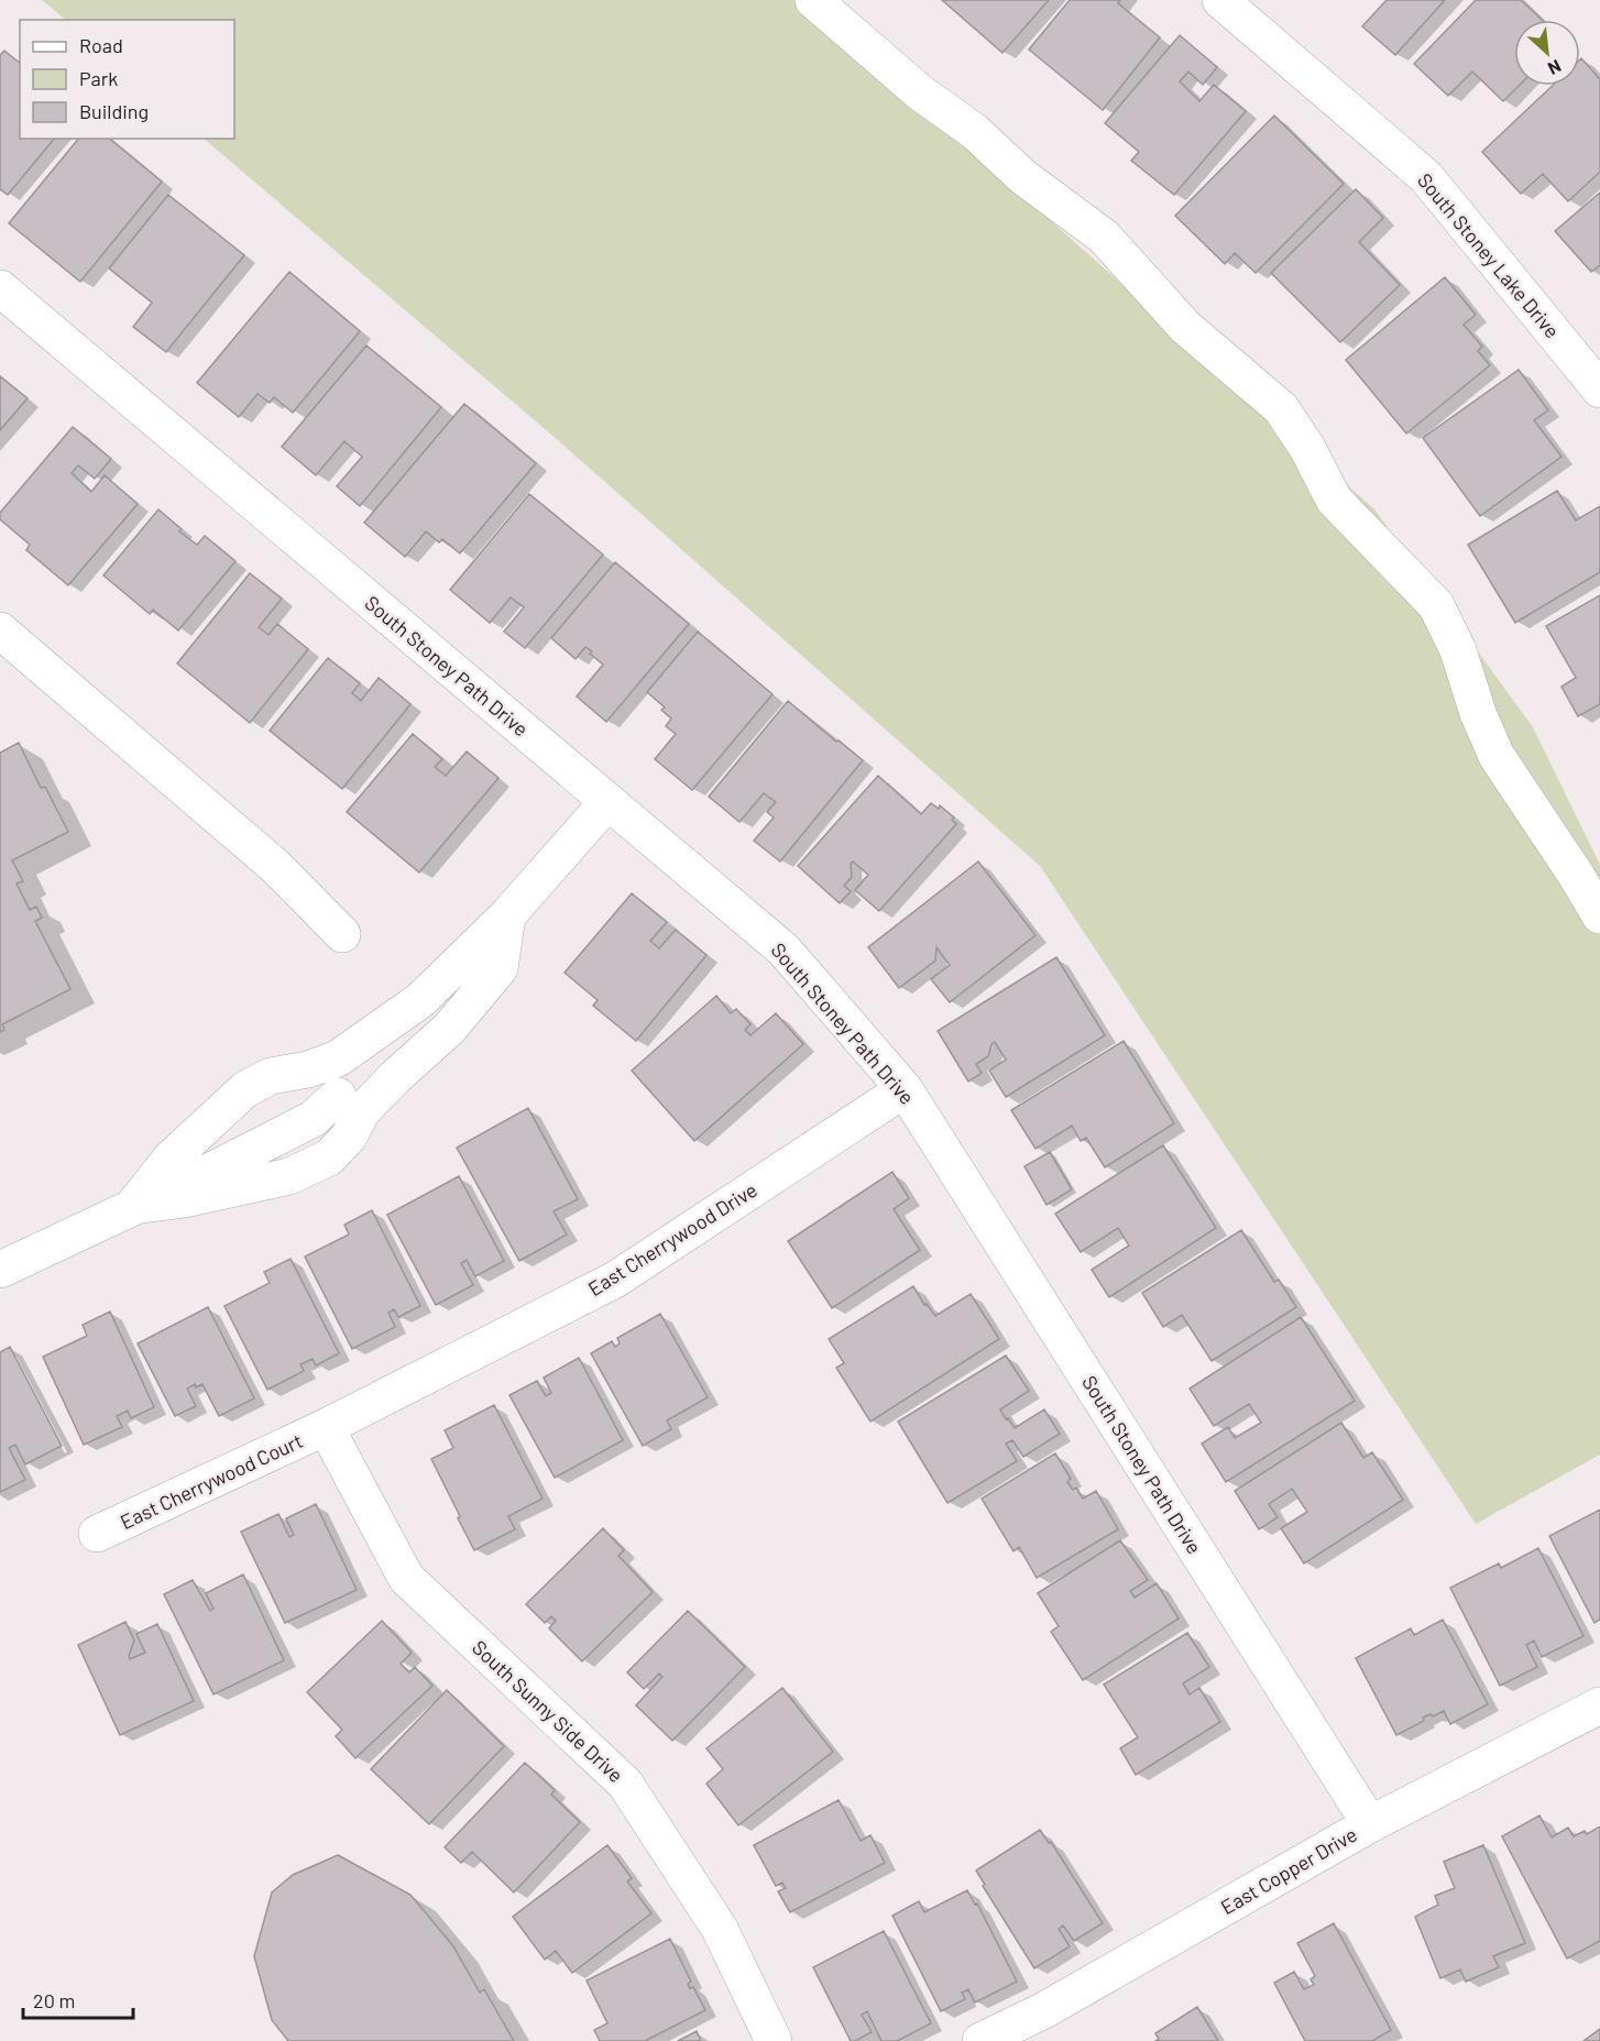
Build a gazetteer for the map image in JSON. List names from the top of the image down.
{
  "streets": {
    "street": [
      "South Stoney Lake Drive",
      "South Stoney Path Drive",
      "East Cherrywood Drive",
      "East Cherrywood Court",
      "South Sunny Side Drive",
      "East Copper Drive"
    ]
  },
  "crossings": [
    ["South Stoney Path Drive", "East Cherrywood Drive"],
    ["South Stoney Path Drive", "East Copper Drive"],
    ["East Cherrywood Drive", "East Cherrywood Court"],
    ["East Cherrywood Drive", "South Sunny Side Drive"],
    ["East Cherrywood Court", "South Sunny Side Drive"]
  ],
  "legend": ["Road", "Park", "Building"],
  "scale_bar": "20 m",
  "north": "bottom right"
}
